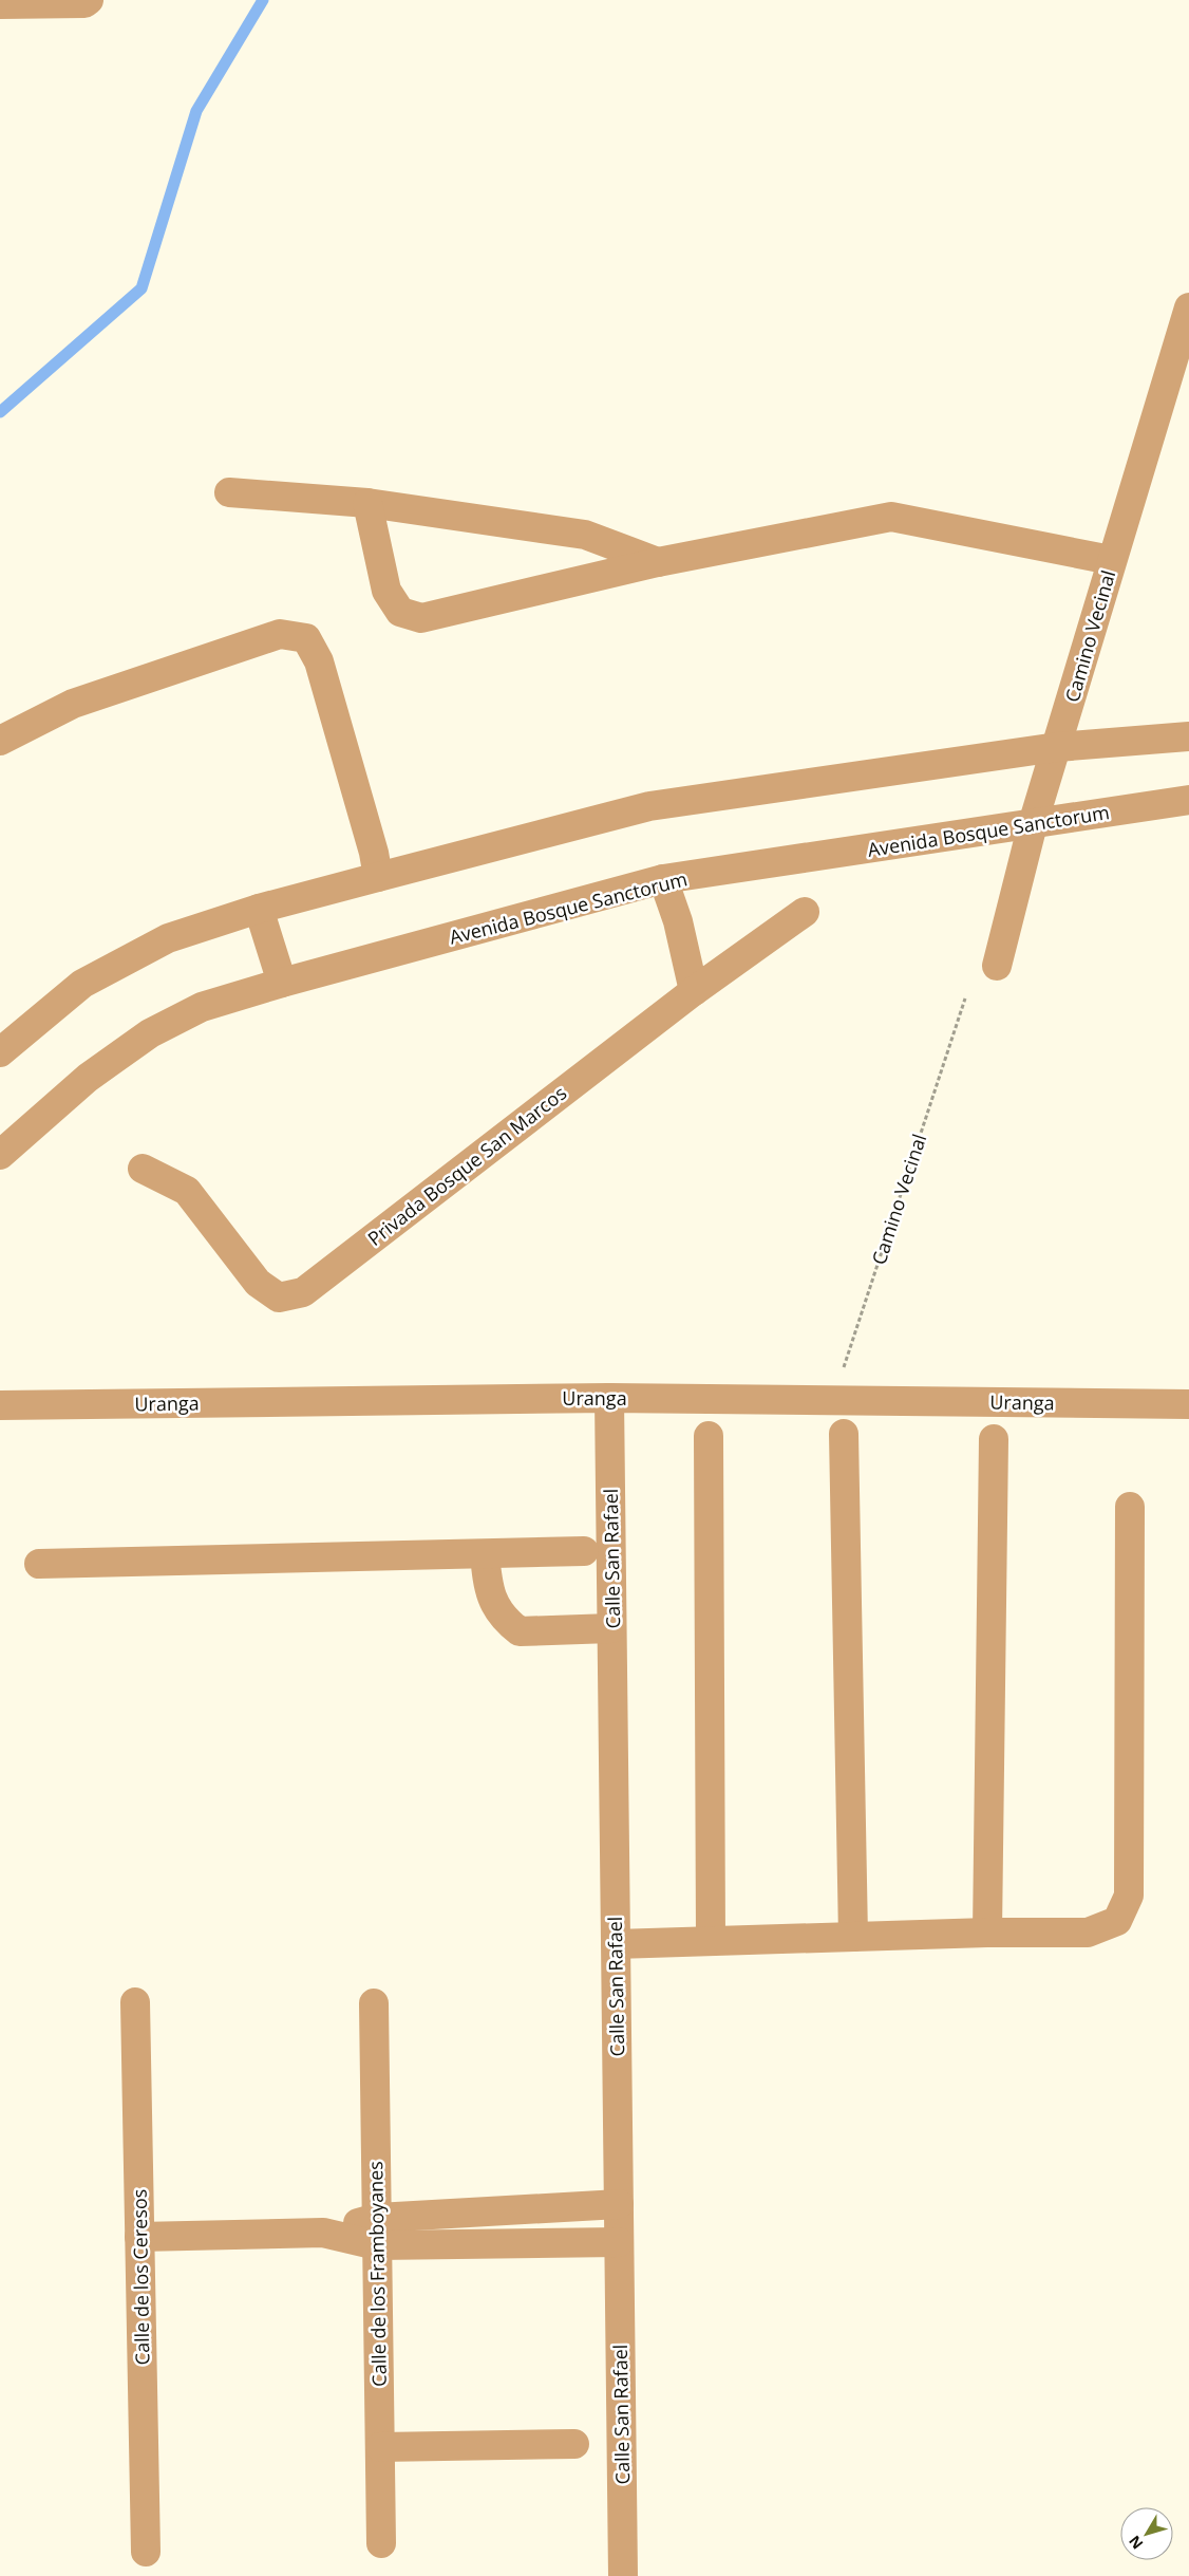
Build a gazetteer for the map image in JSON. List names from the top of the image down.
{
  "streets": {
    "street": [
      "Camino Vecinal",
      "Avenida Bosque Sanctorum",
      "Privada Bosque San Marcos",
      "Uranga",
      "Calle San Rafael",
      "Calle de los Framboyanes",
      "Calle de los Ceresos"
    ]
  },
  "crossings": [
    ["Camino Vecinal", "Avenida Bosque Sanctorum"],
    ["Camino Vecinal", "Uranga"],
    ["Uranga", "Calle San Rafael"]
  ],
  "north": "bottom left"
}
